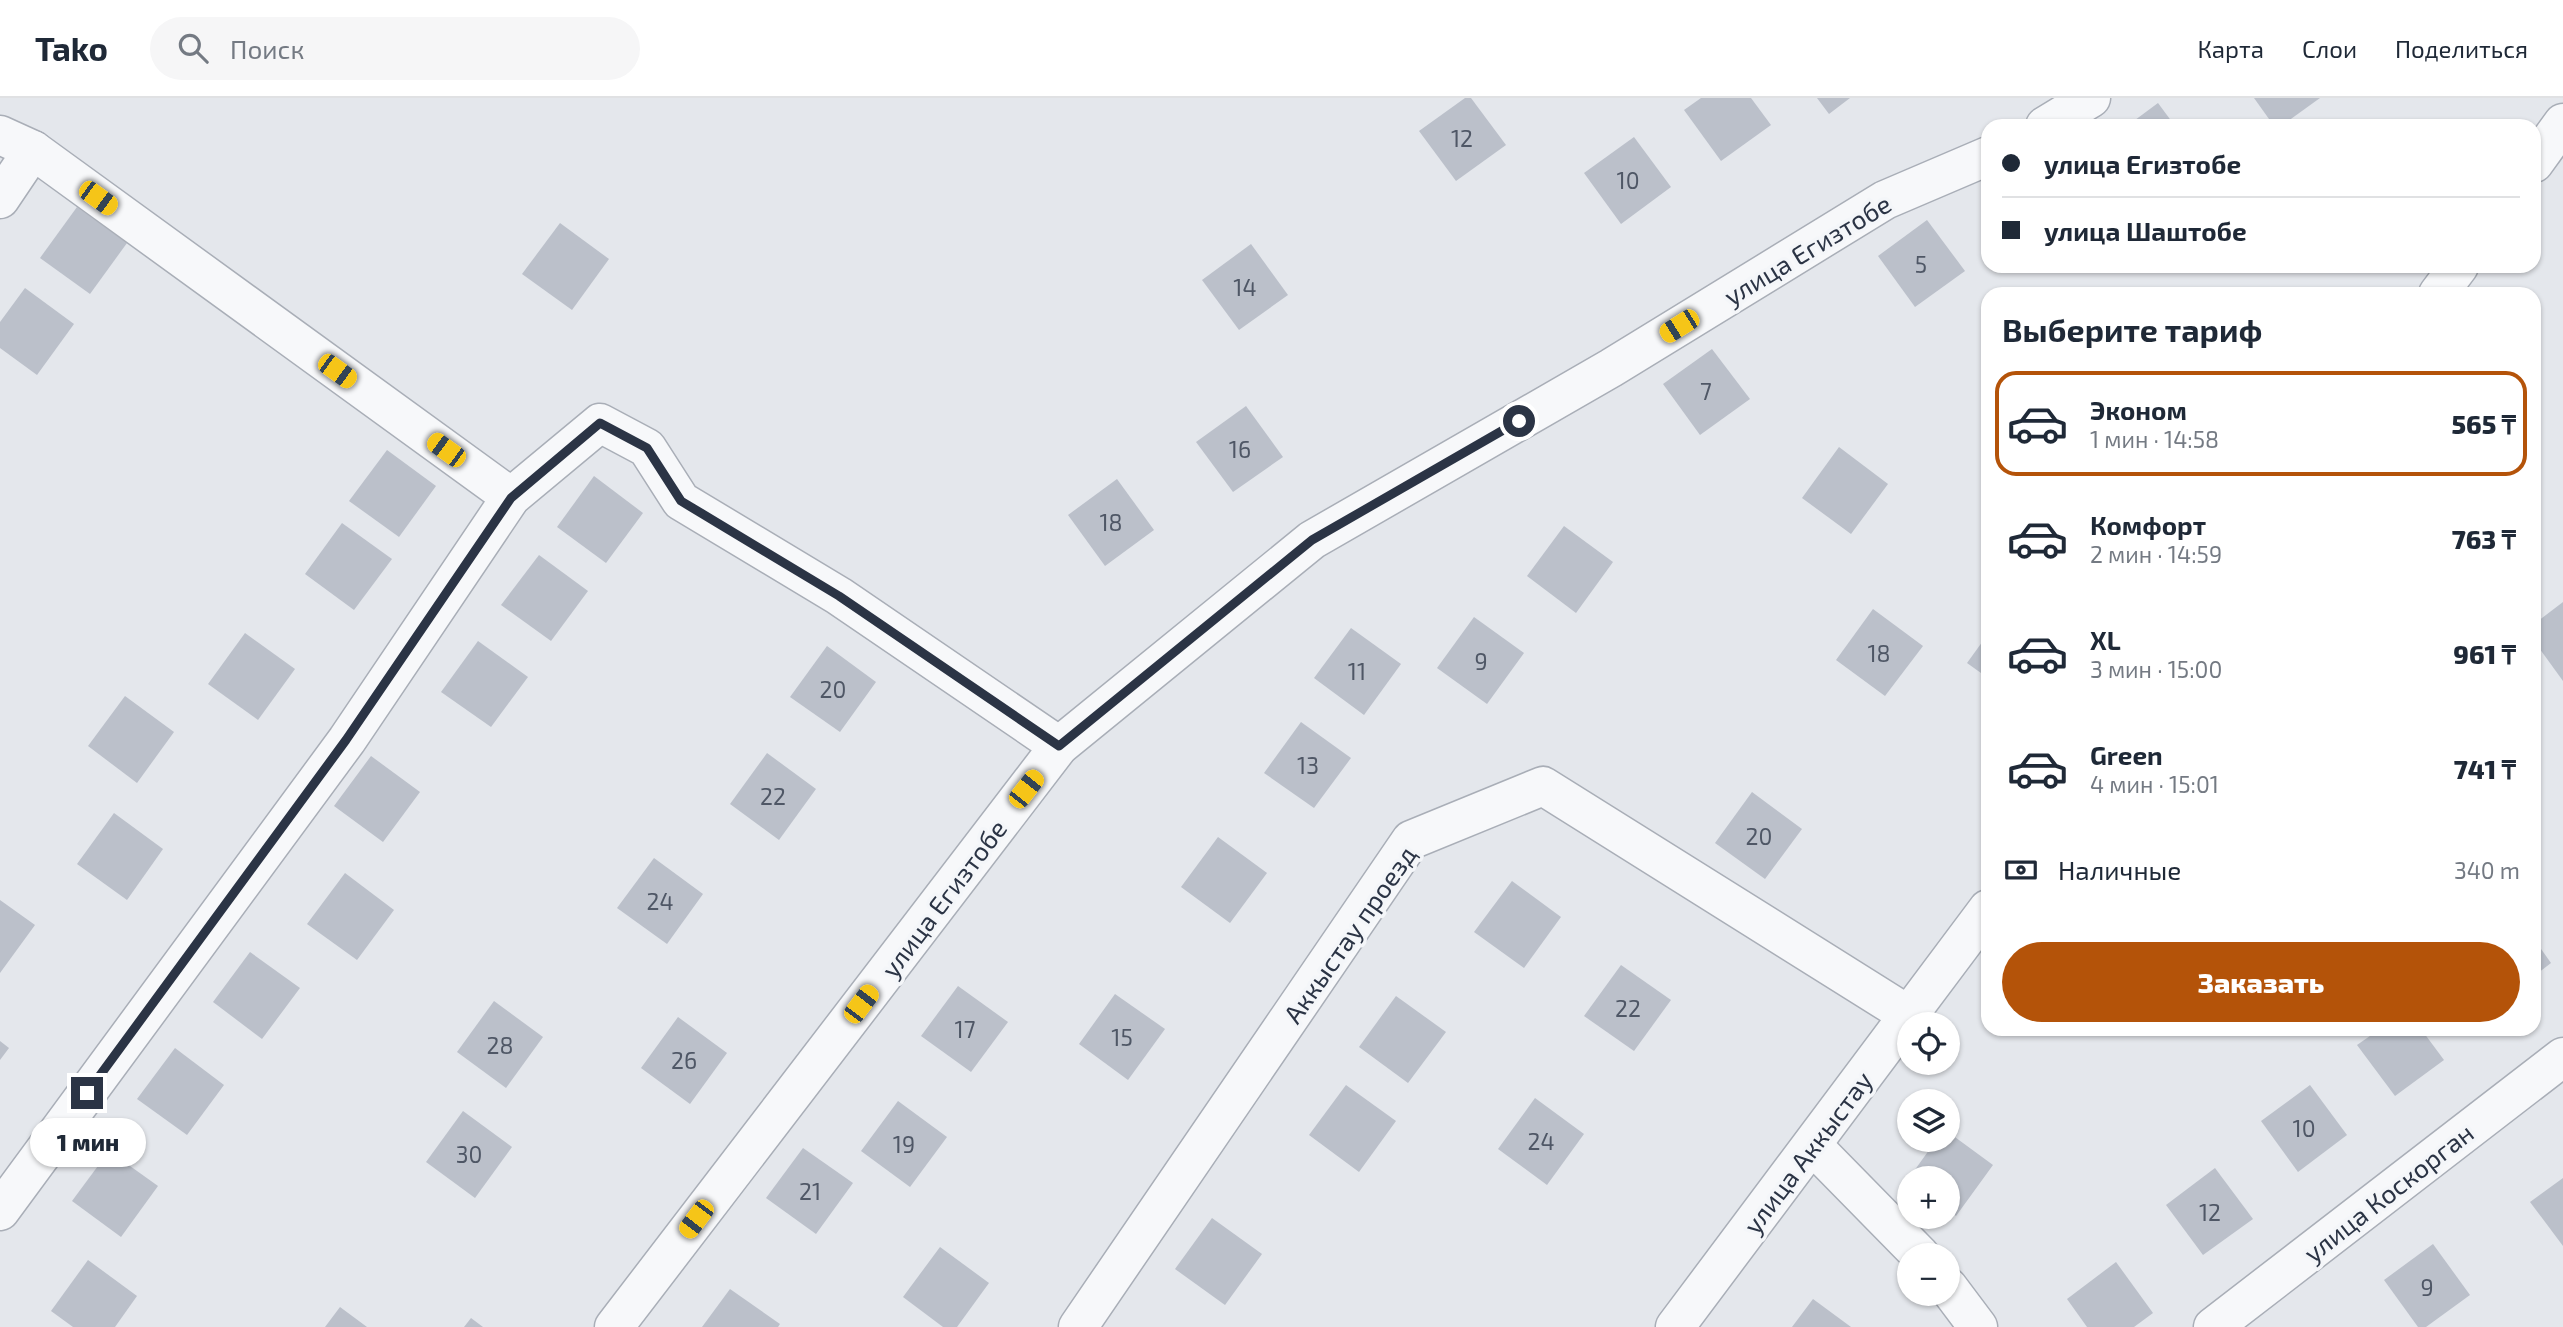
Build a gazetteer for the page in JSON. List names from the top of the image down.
{
  "streets": {
    "street": [
      "улица Егизтобе",
      "Аккыстау проезд",
      "улица Аккыстау",
      "улица Коскорган"
    ]
  },
  "house_numbers": [
    "12",
    "10",
    "5",
    "14",
    "7",
    "16",
    "18",
    "18",
    "9",
    "11",
    "20",
    "13",
    "22",
    "20",
    "24",
    "22",
    "17",
    "15",
    "28",
    "26",
    "10",
    "24",
    "19",
    "30",
    "21",
    "12",
    "9"
  ],
  "page": {
    "header": "Tako",
    "search": "Поиск",
    "nav": ["Карта", "Слои", "Поделиться"],
    "banner": ["улица Егизтобе", "улица Шаштобе"],
    "heading": "Выберите тариф",
    "list": [
      {
        "name": "Эконом",
        "note": "1 мин · 14:58",
        "value": "565 ₸"
      },
      {
        "name": "Комфорт",
        "note": "2 мин · 14:59",
        "value": "763 ₸"
      },
      {
        "name": "XL",
        "note": "3 мин · 15:00",
        "value": "961 ₸"
      },
      {
        "name": "Green",
        "note": "4 мин · 15:01",
        "value": "741 ₸"
      }
    ],
    "pay": ["Наличные", "340 m"],
    "buttons": "Заказать",
    "map_buttons": ["+", "−"],
    "bubble": "1 мин"
  }
}
